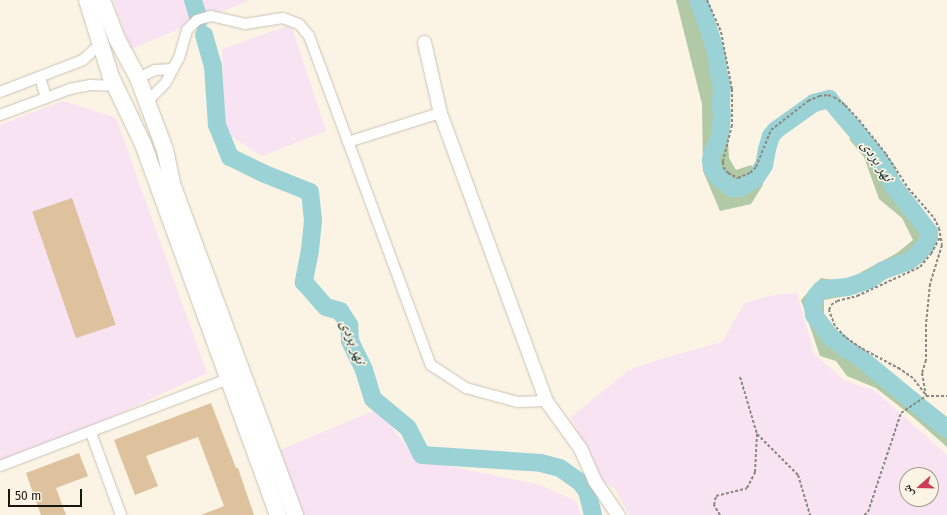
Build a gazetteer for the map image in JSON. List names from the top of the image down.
{
  "water": ["نهر بردى"],
  "scale_bar": "50 m",
  "north": "left"
}
